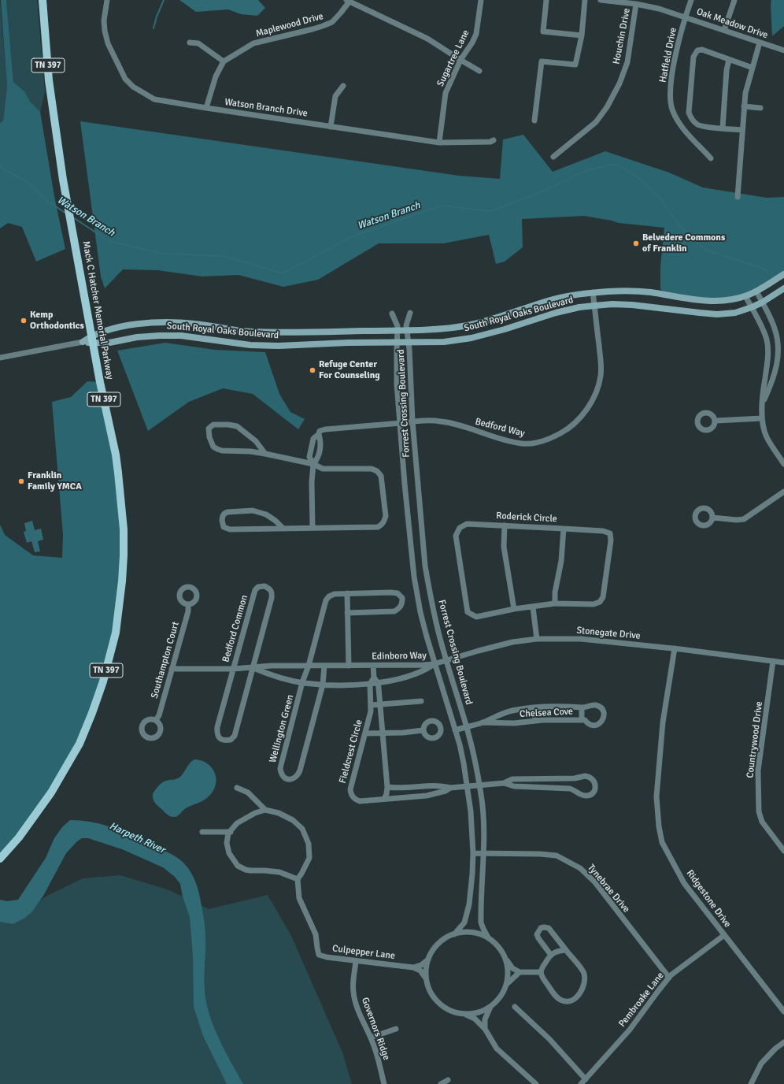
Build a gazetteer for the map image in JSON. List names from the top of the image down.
{
  "streets": {
    "main road": ["TN 397", "Mack C Hatcher Memorial Parkway", "South Royal Oaks Boulevard"],
    "street": [
      "Oak Meadow Drive",
      "Maplewood Drive",
      "Houchin Drive",
      "Hatfield Drive",
      "Sugartree Lane",
      "Watson Branch Drive",
      "Forrest Crossing Boulevard",
      "Bedford Way",
      "Roderick Circle",
      "Bedford Common",
      "Stonegate Drive",
      "Edinboro Way",
      "Southampton Court",
      "Chelsea Cove",
      "Wellington Green",
      "Countrywood Drive",
      "Fieldcrest Circle",
      "Tynebrae Drive",
      "Ridgestone Drive",
      "Culpepper Lane",
      "Pembroake Lane",
      "Governors Ridge"
    ]
  },
  "crossings": [
    ["Oak Meadow Drive", "Houchin Drive"],
    ["Oak Meadow Drive", "Hatfield Drive"],
    ["Sugartree Lane", "Watson Branch Drive"],
    ["Mack C Hatcher Memorial Parkway", "South Royal Oaks Boulevard"],
    ["South Royal Oaks Boulevard", "Forrest Crossing Boulevard"],
    ["South Royal Oaks Boulevard", "Bedford Way"],
    ["Forrest Crossing Boulevard", "Bedford Way"],
    ["Forrest Crossing Boulevard", "Stonegate Drive"],
    ["Forrest Crossing Boulevard", "Edinboro Way"],
    ["Forrest Crossing Boulevard", "Chelsea Cove"],
    ["Forrest Crossing Boulevard", "Fieldcrest Circle"],
    ["Forrest Crossing Boulevard", "Tynebrae Drive"],
    ["Bedford Common", "Edinboro Way"],
    ["Stonegate Drive", "Edinboro Way"],
    ["Stonegate Drive", "Countrywood Drive"],
    ["Stonegate Drive", "Ridgestone Drive"],
    ["Edinboro Way", "Southampton Court"],
    ["Edinboro Way", "Wellington Green"],
    ["Edinboro Way", "Fieldcrest Circle"],
    ["Tynebrae Drive", "Pembroake Lane"],
    ["Ridgestone Drive", "Pembroake Lane"],
    ["Culpepper Lane", "Governors Ridge"]
  ],
  "water": ["Watson Branch", "Harpeth River"],
  "places": [
    "Belvedere Commons of Franklin",
    "Kemp Orthodontics",
    "Refuge Center For Counseling",
    "Franklin Family YMCA"
  ]
}
